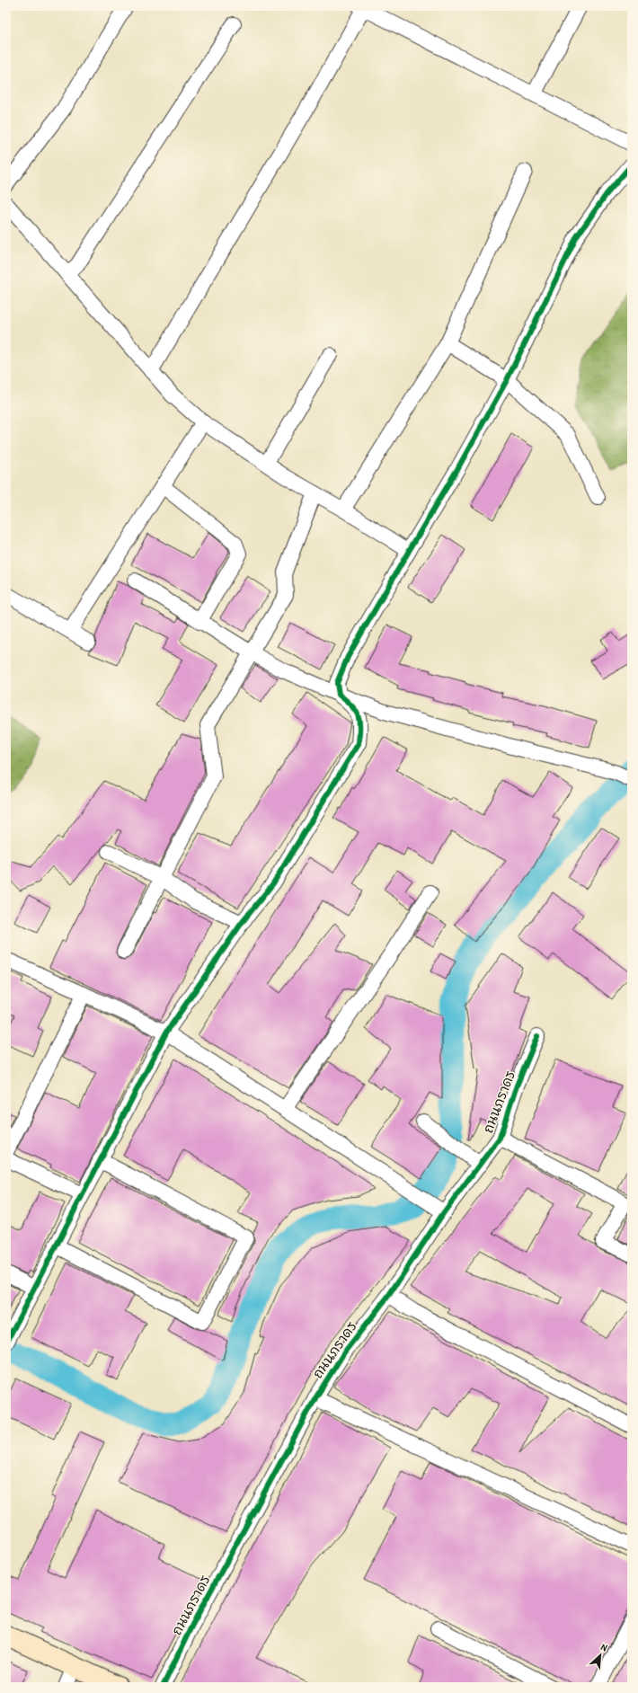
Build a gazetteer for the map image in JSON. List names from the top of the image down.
{
  "streets": {
    "street": ["ถนนภราดร"]
  },
  "north": "top right"
}
